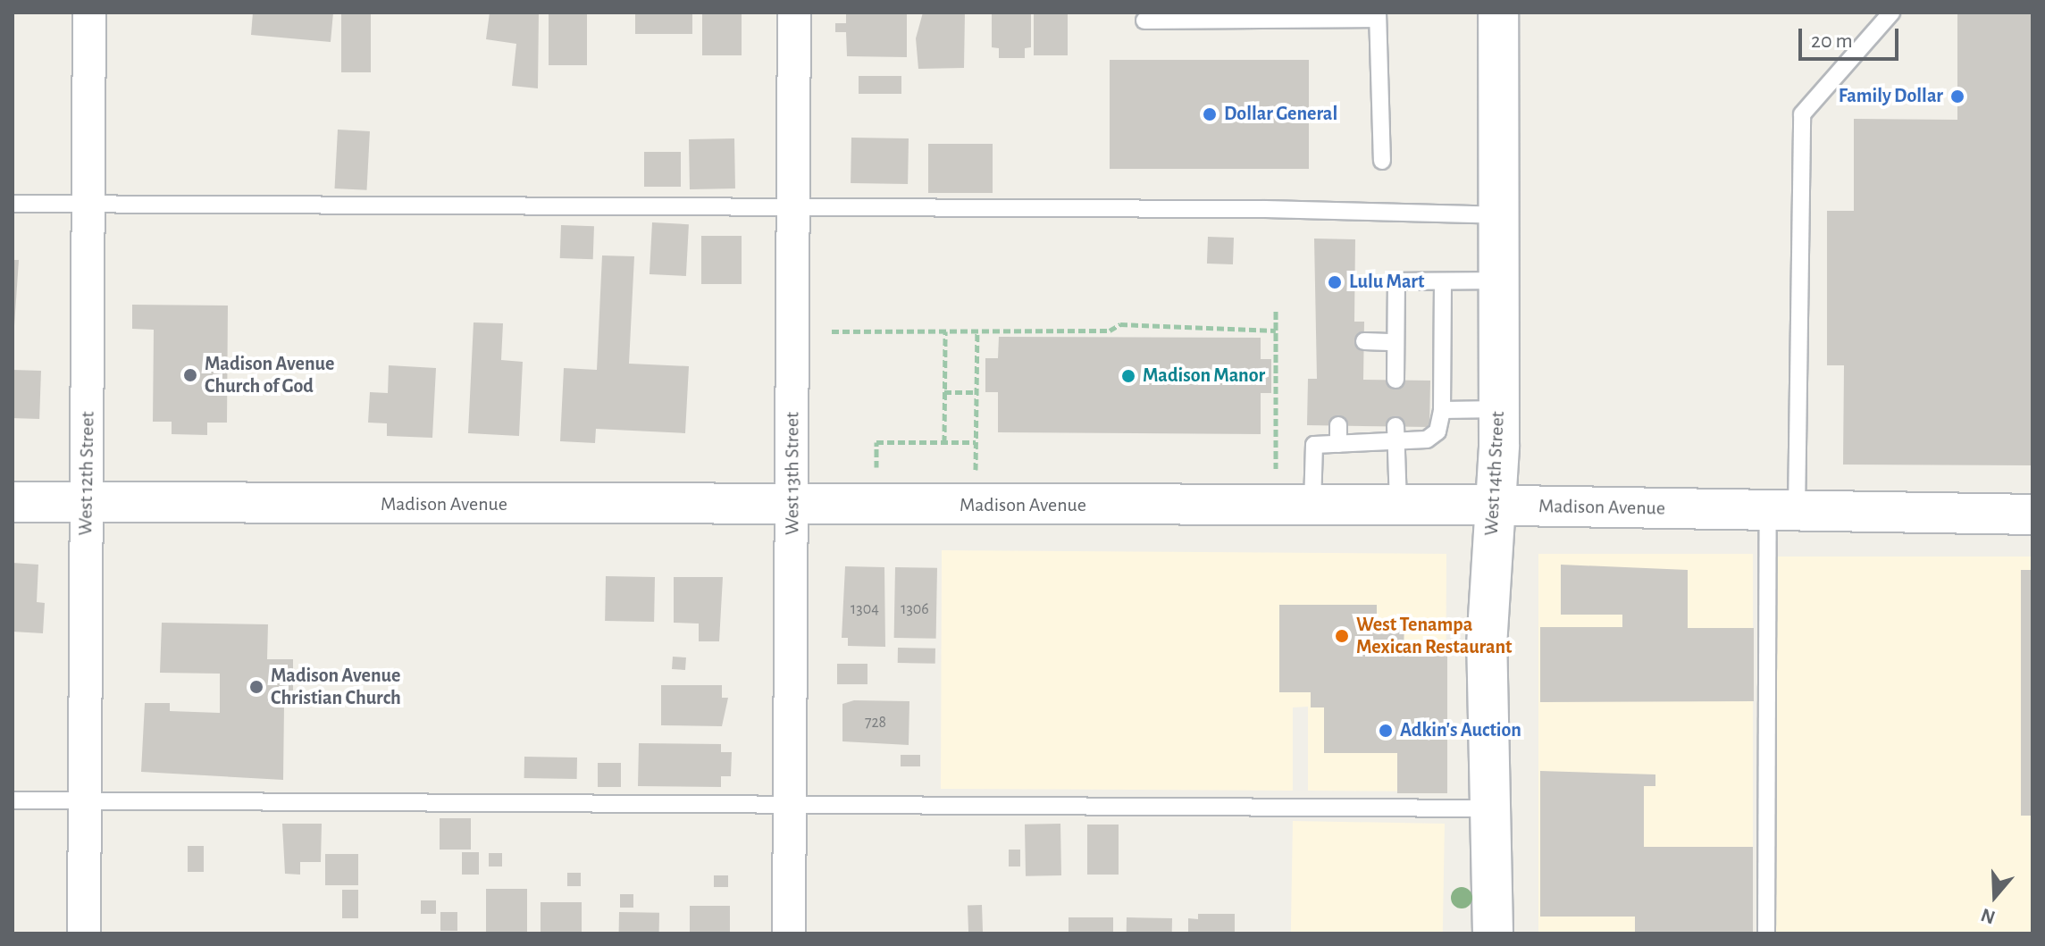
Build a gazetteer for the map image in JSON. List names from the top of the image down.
{
  "streets": {
    "street": [
      "West 12th Street",
      "West 13th Street",
      "West 14th Street",
      "Madison Avenue"
    ]
  },
  "crossings": [
    ["West 12th Street", "Madison Avenue"],
    ["West 13th Street", "Madison Avenue"],
    ["West 14th Street", "Madison Avenue"]
  ],
  "places": [
    "Family Dollar",
    "Dollar General",
    "Lulu Mart",
    "Madison Avenue Church of God",
    "Madison Manor",
    "West Tenampa Mexican Restaurant",
    "Madison Avenue Christian Church",
    "Adkin's Auction"
  ],
  "house_numbers": ["1304", "1306", "728"],
  "scale_bar": "20 m",
  "north": "bottom"
}
